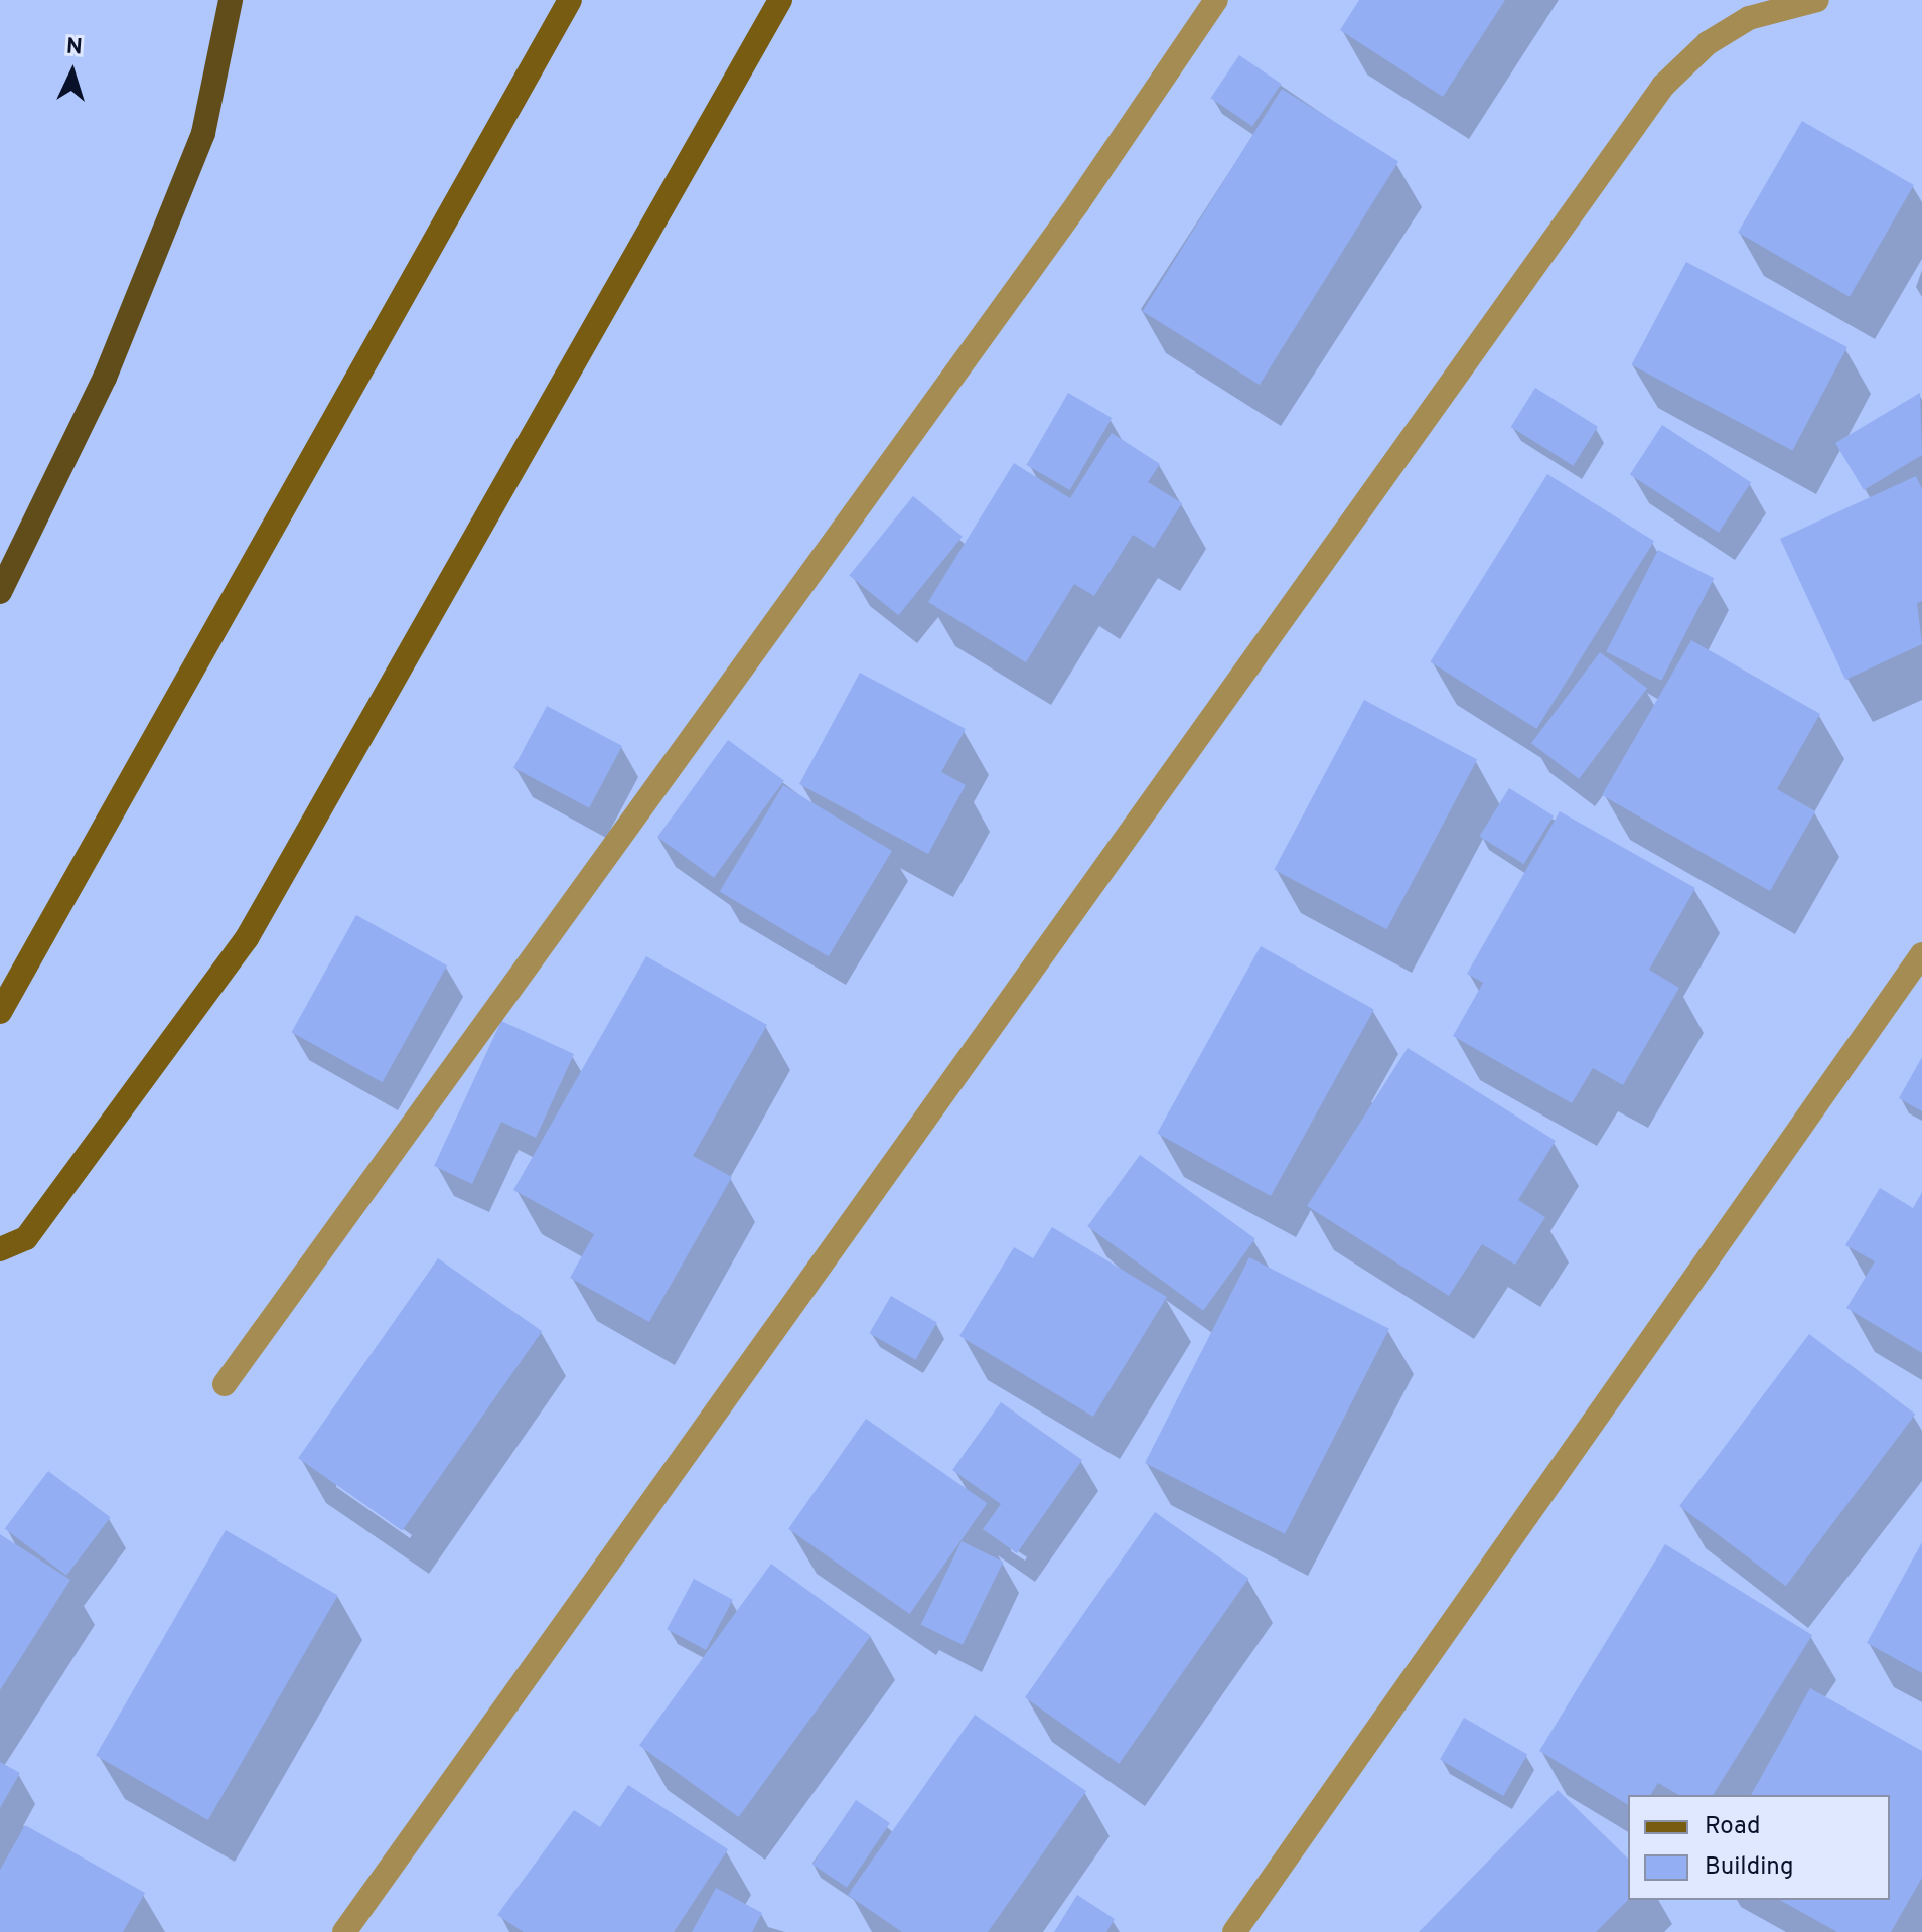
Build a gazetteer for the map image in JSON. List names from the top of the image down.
{
  "legend": ["Road", "Building"],
  "north": "top"
}
